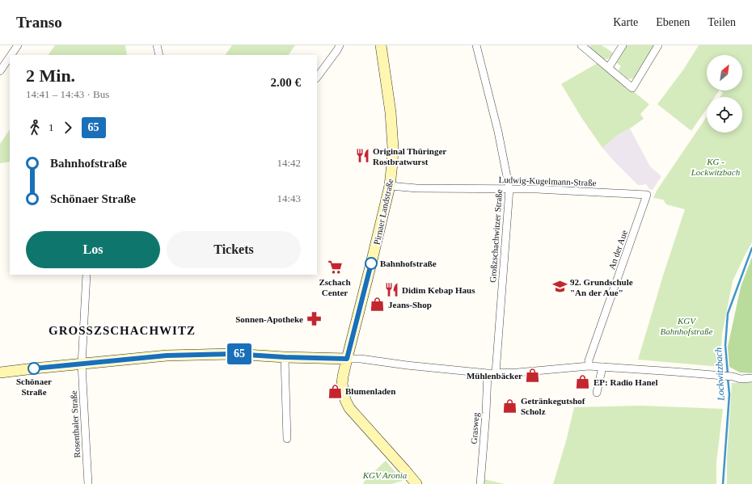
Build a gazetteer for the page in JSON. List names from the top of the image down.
{
  "streets": {
    "street": [
      "Ludwig-Kugelmann-Straße",
      "Pirnaer Landstraße",
      "Großzschachwitzer Straße",
      "An der Aue",
      "Rosenthaler Straße",
      "Grasweg"
    ]
  },
  "crossings": [
    ["Ludwig-Kugelmann-Straße", "Pirnaer Landstraße"],
    ["Ludwig-Kugelmann-Straße", "Großzschachwitzer Straße"],
    ["Ludwig-Kugelmann-Straße", "An der Aue"]
  ],
  "districts": ["GROSSZSCHACHWITZ"],
  "water": ["Lockwitzbach"],
  "parks": ["KG - Lockwitzbach", "KGV Bahnhofstraße", "KGV Aronia"],
  "places": {
    "restaurant": ["Original Thüringer Rostbratwurst", "Didim Kebap Haus"],
    "other": ["Bahnhofstraße", "Schönaer Straße"],
    "supermarket": ["Zschach Center"],
    "school or university": ["92. Grundschule \"An der Aue\""],
    "shop": [
      "Jeans-Shop",
      "Mühlenbäcker",
      "EP: Radio Hanel",
      "Blumenladen",
      "Getränkegutshof Scholz"
    ],
    "pharmacy": ["Sonnen-Apotheke"]
  },
  "lines": ["bus line 65"],
  "north": "top right",
  "page": {
    "header": "Transo",
    "nav": ["Karte", "Ebenen", "Teilen"],
    "on_map": "65",
    "heading": ["2 Min.", "14:41 – 14:43 · Bus", "2.00 €"],
    "legs": ["1", "65"],
    "list": [
      {
        "name": "Bahnhofstraße",
        "value": "14:42"
      },
      {
        "name": "Schönaer Straße",
        "value": "14:43"
      }
    ],
    "buttons": ["Los", "Tickets"]
  }
}
